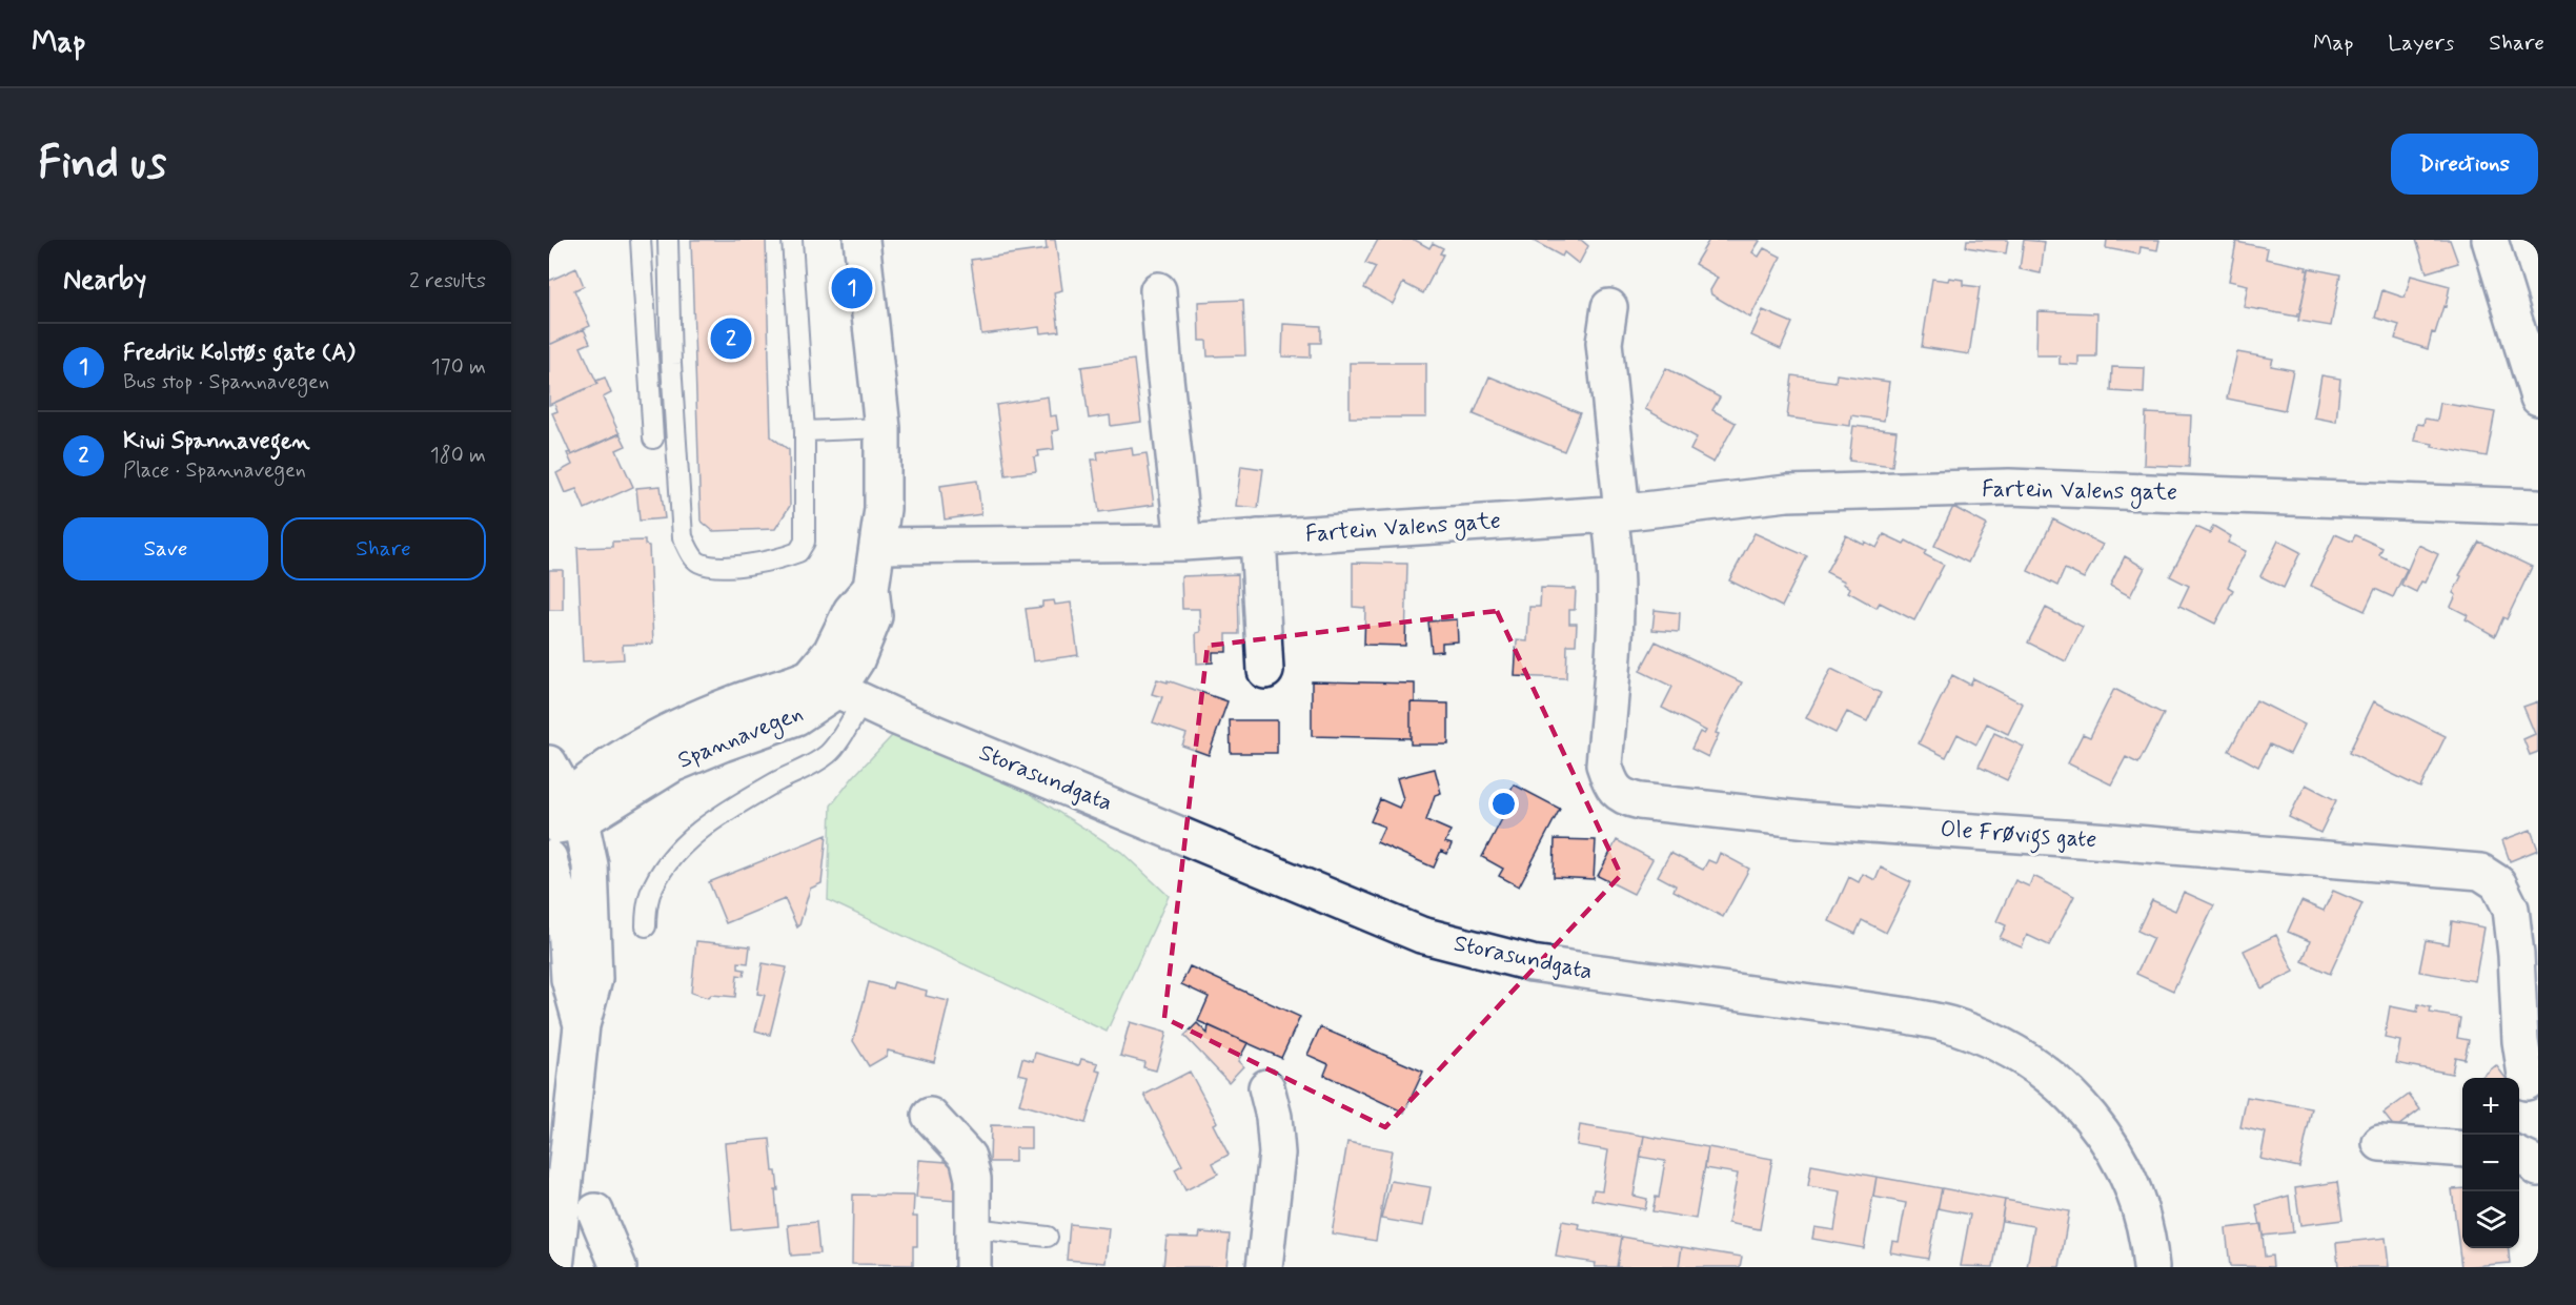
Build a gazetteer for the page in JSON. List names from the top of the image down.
{
  "streets": {
    "street": [
      "Fartein Valens gate",
      "Spannavegen",
      "Storasundgata",
      "Ole Frøvigs gate"
    ]
  },
  "crossings": [
    ["Fartein Valens gate", "Spannavegen"],
    ["Fartein Valens gate", "Ole Frøvigs gate"],
    ["Spannavegen", "Storasundgata"]
  ],
  "page": {
    "header": "Map",
    "nav": ["Map", "Layers", "Share"],
    "buttons": [
      "Directions",
      ["Save", "Share"]
    ],
    "title": "Find us",
    "heading": ["Nearby", "2 results"],
    "pins": ["1", "2"],
    "list": [
      {
        "mark": "1",
        "name": "Fredrik Kolstøs gate (A)",
        "note": "Bus stop · Spannavegen",
        "value": "170 m"
      },
      {
        "mark": "2",
        "name": "Kiwi Spannavegen",
        "note": "Place · Spannavegen",
        "value": "180 m"
      }
    ],
    "map_buttons": ["+", "−"]
  }
}
